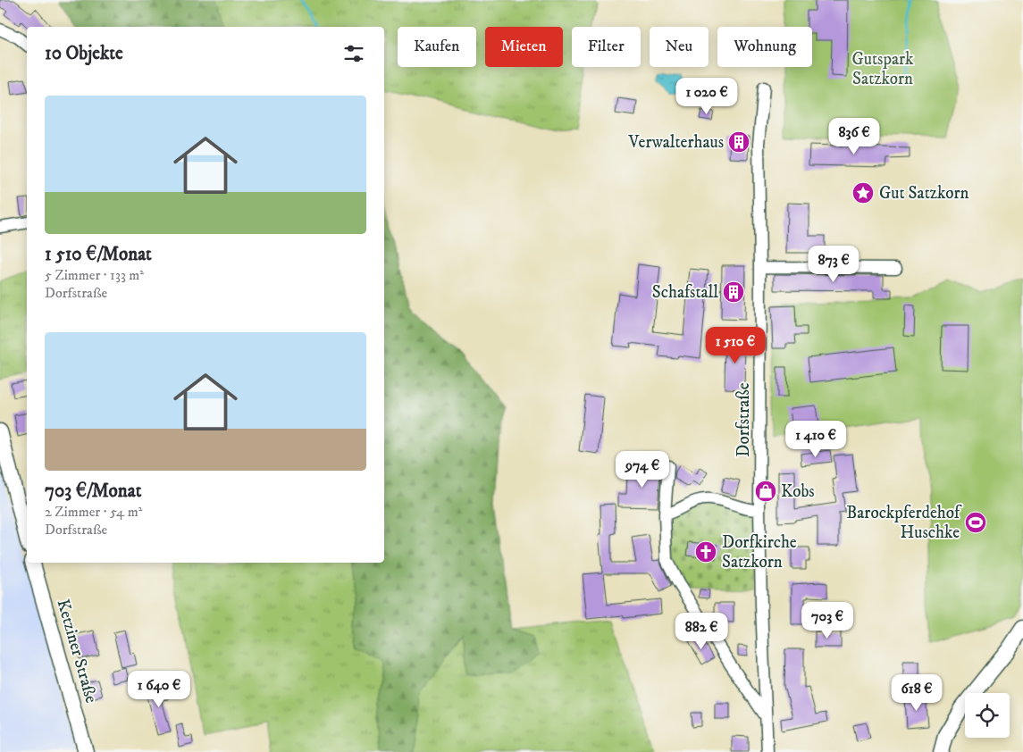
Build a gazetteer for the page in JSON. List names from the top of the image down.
{
  "streets": {
    "street": ["Dorfstraße", "Ketziner Straße"]
  },
  "parks": ["Gutspark Satzkorn"],
  "places": {
    "building": ["Verwalterhaus", "Schafstall"],
    "place": ["Gut Satzkorn"],
    "shop": ["Kobs"],
    "sports": ["Barockpferdehof Huschke"],
    "church": ["Dorfkirche Satzkorn"]
  },
  "page": {
    "chip": [
      "Kaufen",
      "Mieten",
      "Filter",
      "Neu",
      "Wohnung"
    ],
    "heading": "10 Objekte",
    "price": [
      "1 020 €",
      "836 €",
      "873 €",
      "1 510 €",
      "1 410 €",
      "974 €",
      "703 €",
      "882 €",
      "1 640 €",
      "618 €"
    ],
    "list": [
      {
        "name": "1 510 €/Monat",
        "note": "5 Zimmer · 133 m² · Dorfstraße"
      },
      {
        "name": "703 €/Monat",
        "note": "2 Zimmer · 54 m² · Dorfstraße"
      }
    ]
  }
}
